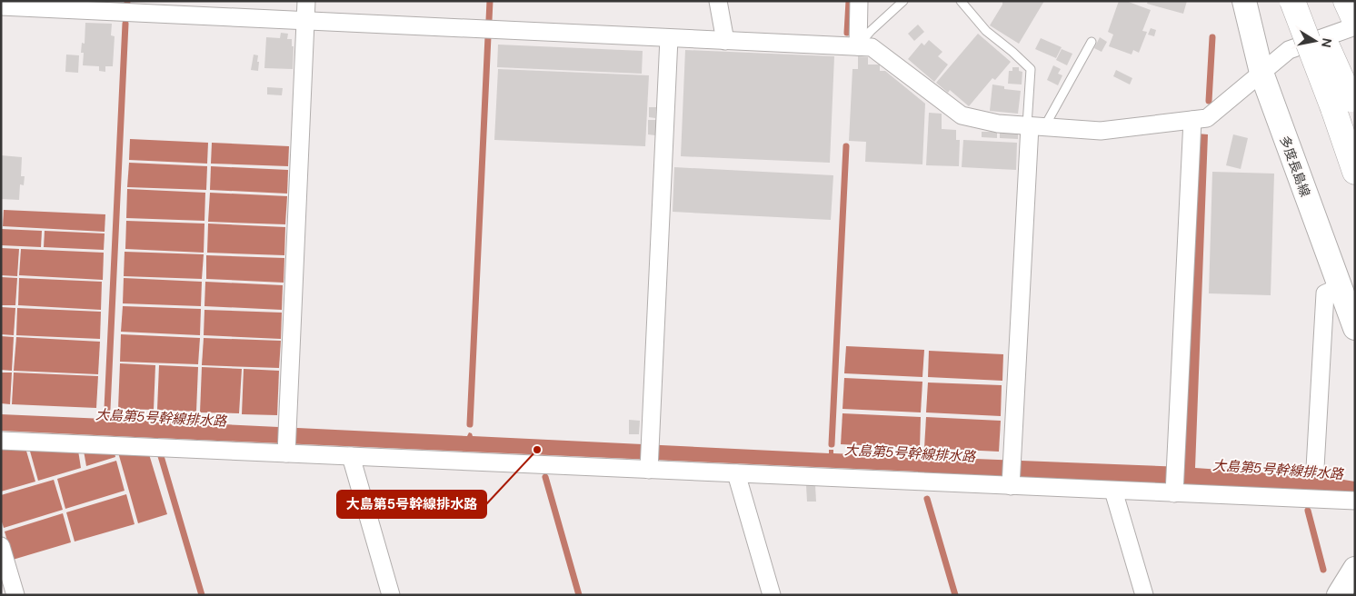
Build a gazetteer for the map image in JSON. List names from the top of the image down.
{
  "streets": {
    "main road": ["多度長島線"]
  },
  "water": ["大島第5号幹線排水路"],
  "places": ["大島第5号幹線排水路"],
  "north": "right"
}
